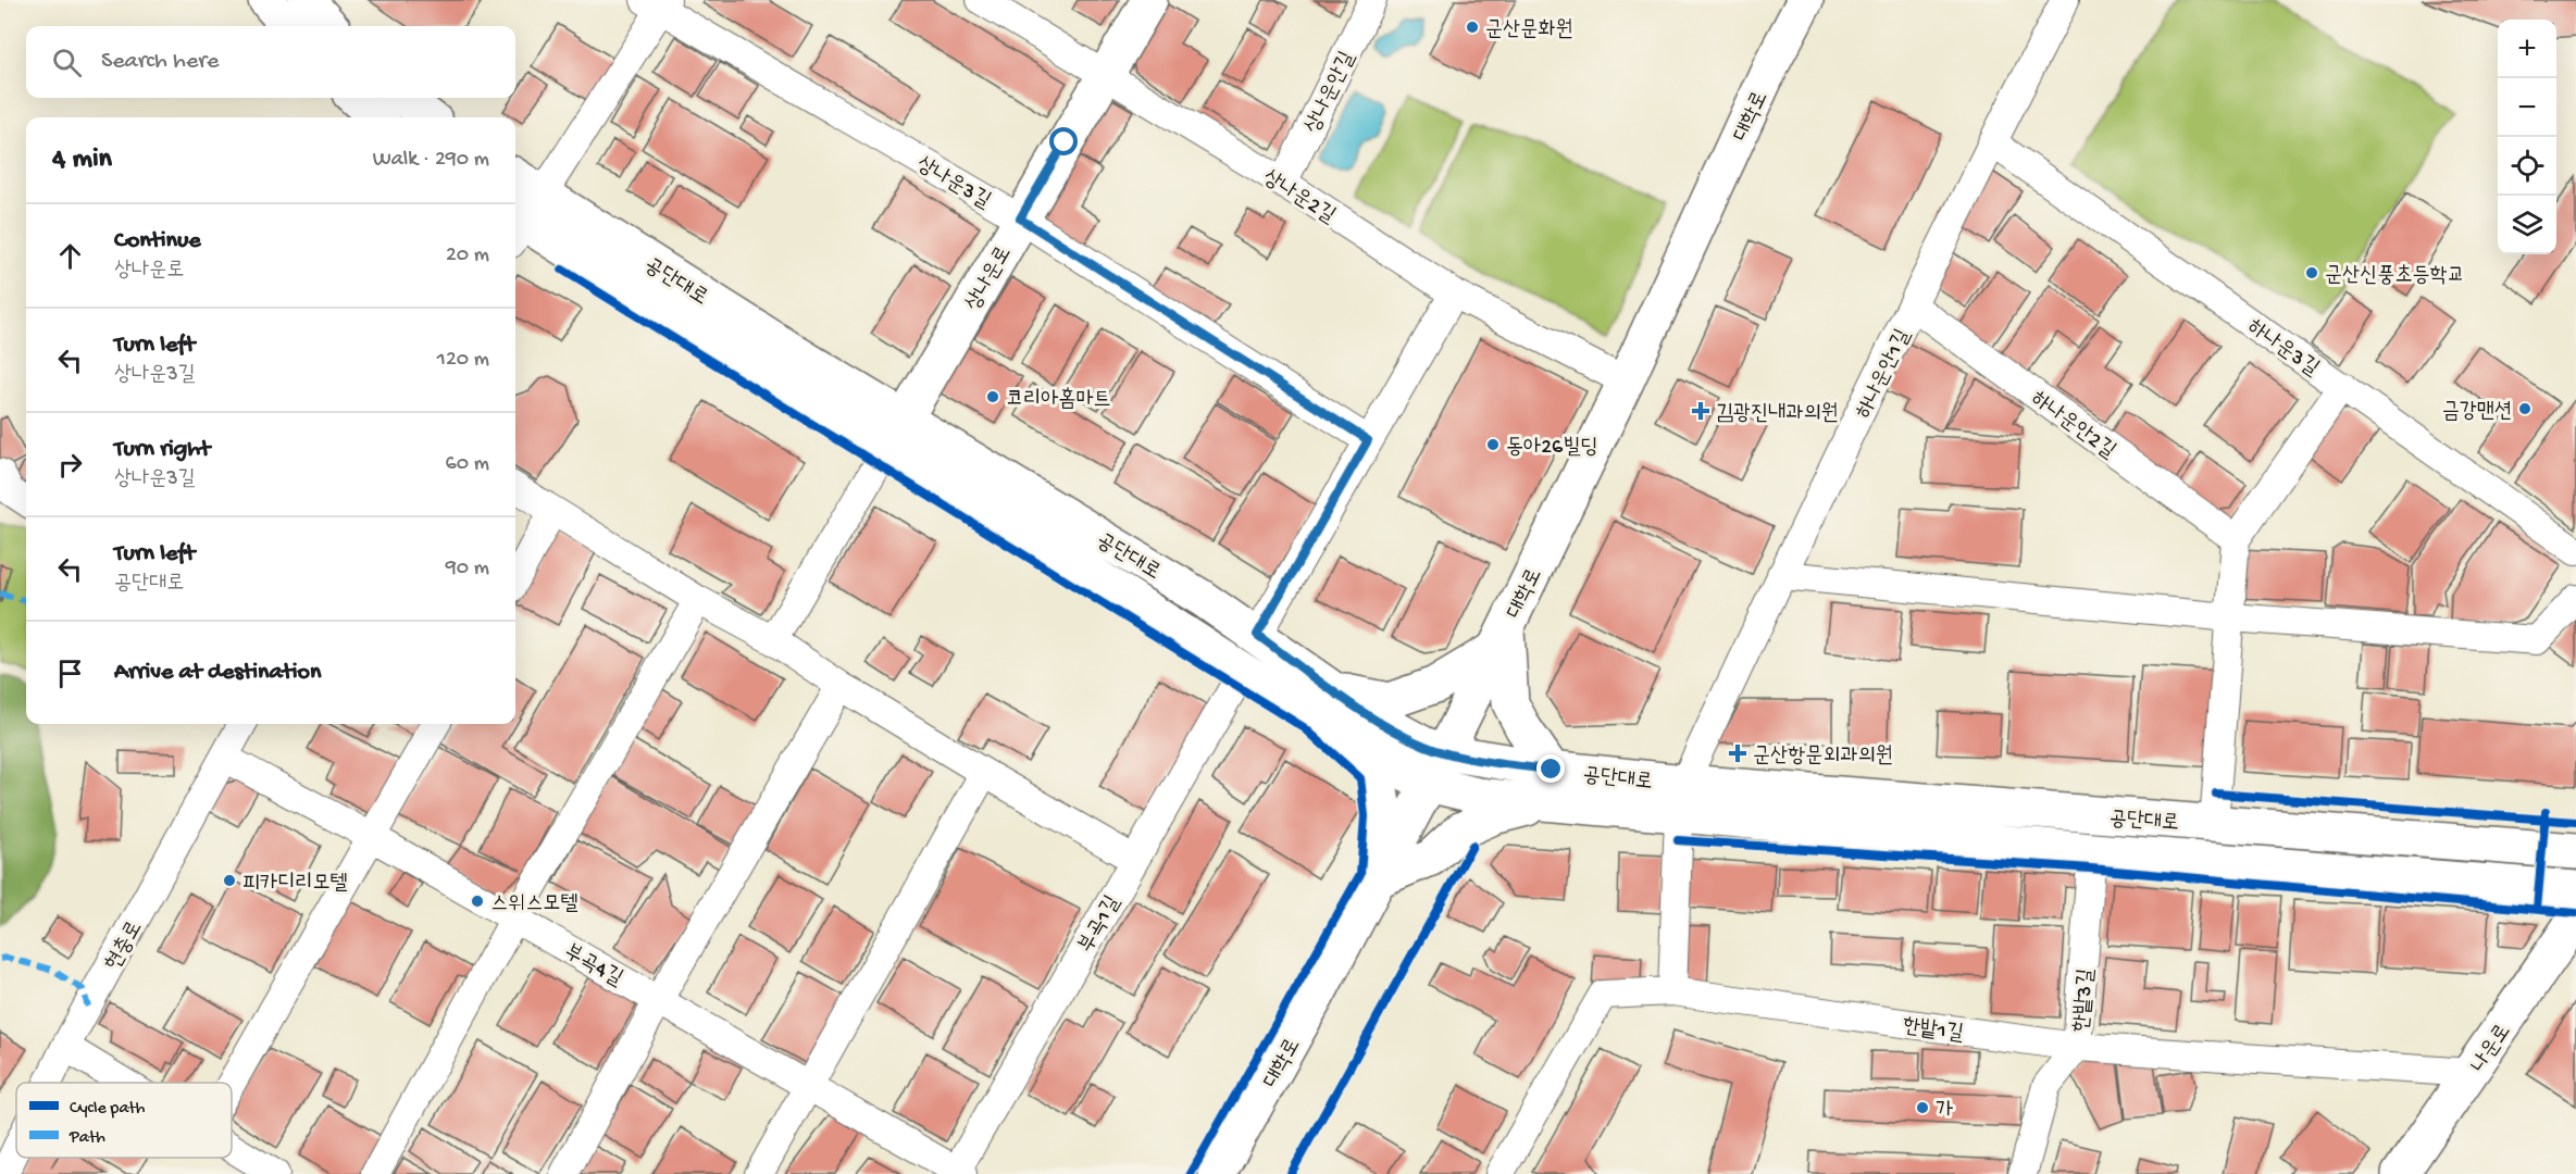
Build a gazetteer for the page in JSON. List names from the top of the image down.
{
  "streets": {
    "street": [
      "상나운안길",
      "대학로",
      "상나운3길",
      "상나운2길",
      "상나운로",
      "공단대로",
      "하나운3길",
      "하나운안1길",
      "하나운안2길",
      "부곡1길",
      "현충로",
      "부곡4길",
      "한밭3길",
      "한밭1길",
      "나운로"
    ]
  },
  "crossings": [
    ["상나운안길", "상나운2길"],
    ["대학로", "상나운2길"],
    ["대학로", "공단대로"],
    ["상나운3길", "상나운로"],
    ["상나운2길", "상나운로"],
    ["상나운로", "공단대로"],
    ["공단대로", "하나운안1길"],
    ["공단대로", "부곡1길"],
    ["공단대로", "한밭3길"],
    ["하나운3길", "하나운안1길"],
    ["하나운안1길", "하나운안2길"],
    ["부곡1길", "부곡4길"],
    ["현충로", "부곡4길"],
    ["한밭3길", "한밭1길"],
    ["한밭1길", "나운로"]
  ],
  "places": {
    "other": [
      "군산문화원",
      "군산신풍초등학교",
      "코리아홈마트",
      "금강맨션",
      "동아26빌딩",
      "피카디리모텔",
      "스위스모텔",
      "가"
    ],
    "health": ["김광진내과의원", "군산항문외과의원"]
  },
  "legend": ["Cycle path", "Path"],
  "page": {
    "map_buttons": ["+", "−"],
    "search": "Search here",
    "heading": ["4 min", "Walk · 290 m"],
    "list": [
      ["Continue", "상나운로", "20 m"],
      ["Turn left", "상나운3길", "120 m"],
      ["Turn right", "상나운3길", "60 m"],
      ["Turn left", "공단대로", "90 m"],
      "Arrive at destination"
    ]
  }
}
